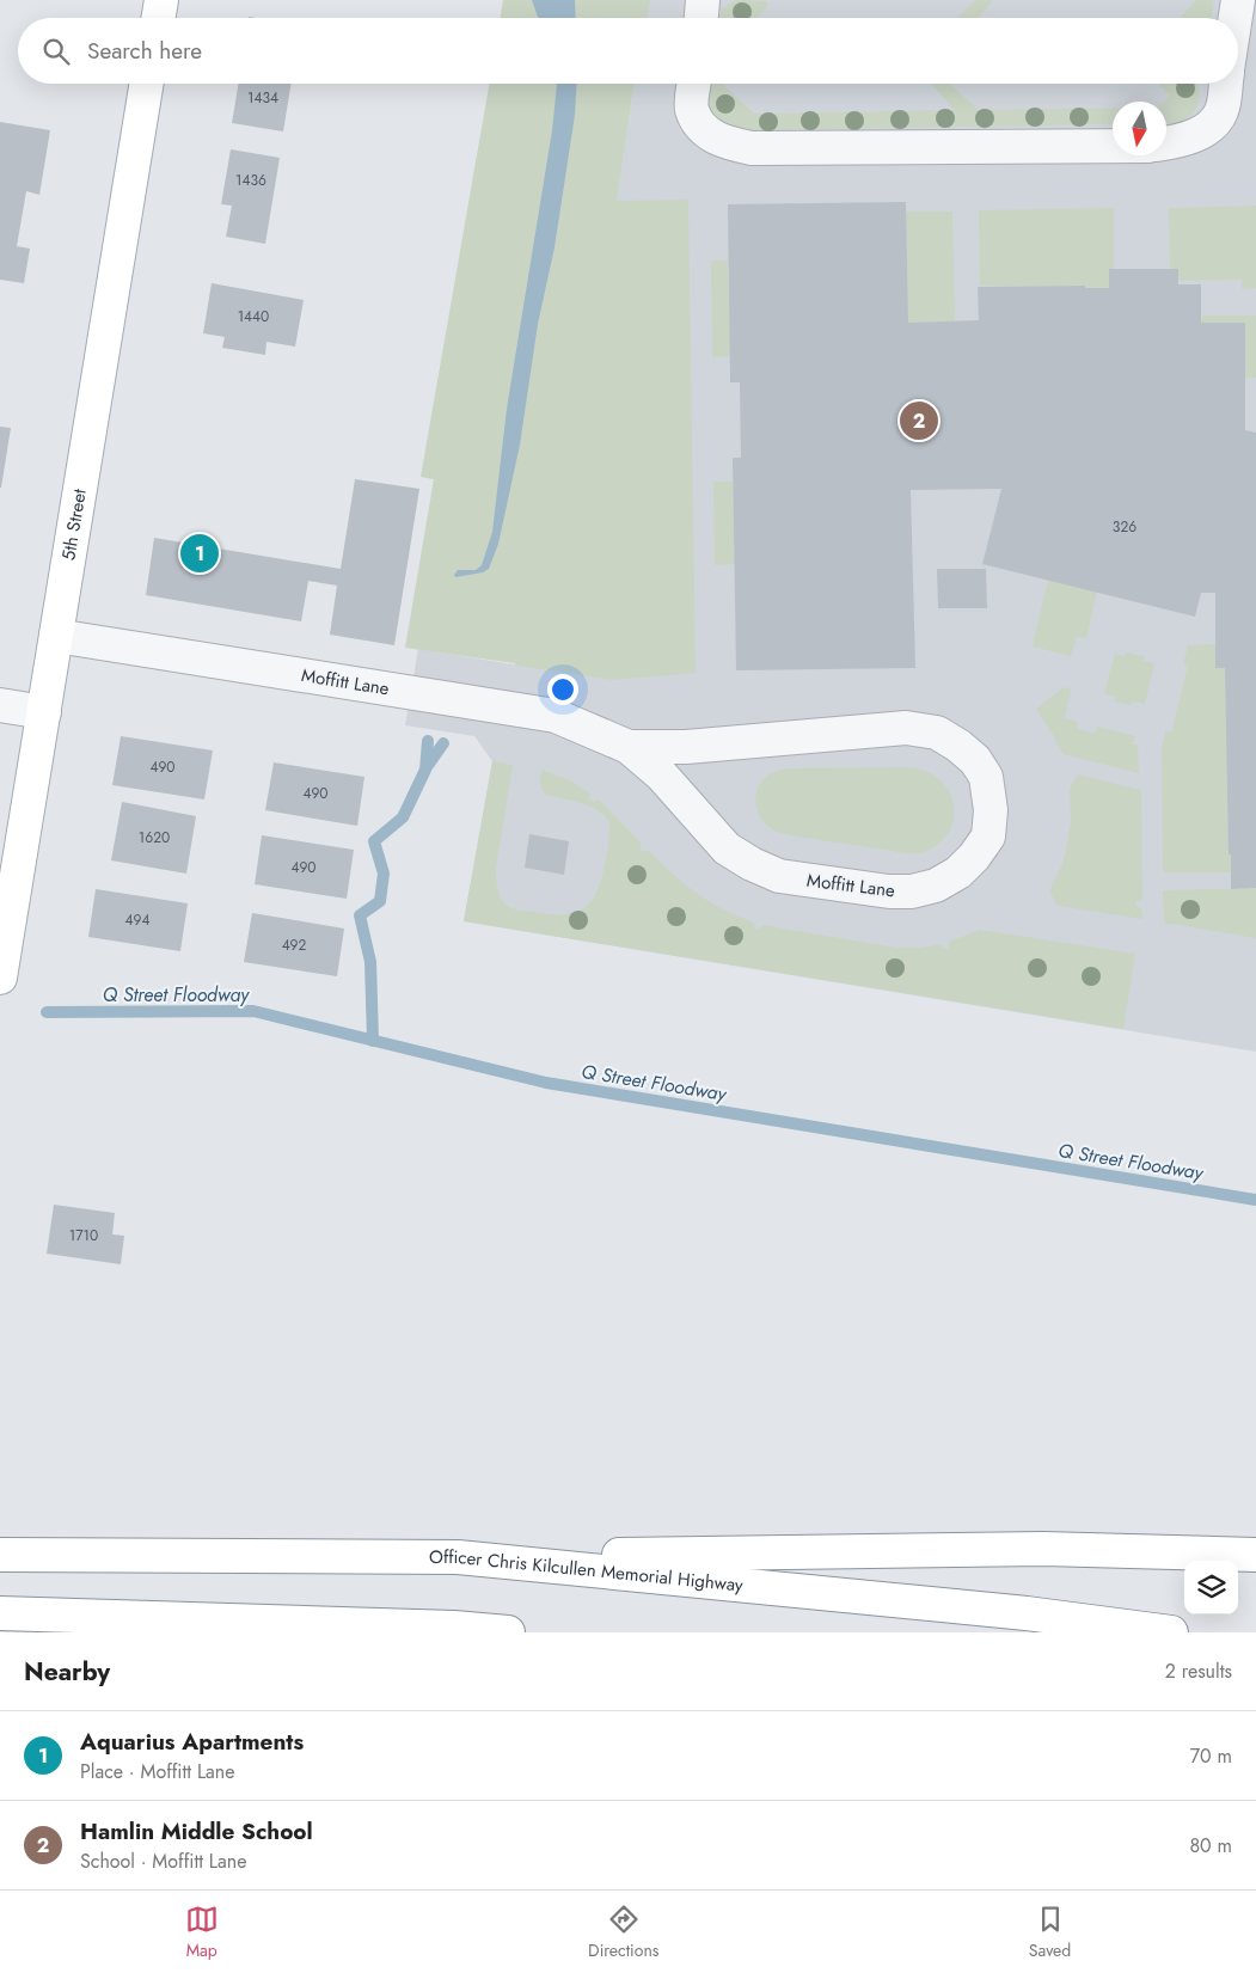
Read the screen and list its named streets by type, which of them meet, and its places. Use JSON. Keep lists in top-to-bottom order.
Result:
{
  "streets": {
    "main road": ["5th Street", "Officer Chris Kilcullen Memorial Highway"],
    "street": ["Moffitt Lane"]
  },
  "crossings": [
    ["5th Street", "Moffitt Lane"]
  ],
  "water": ["Q Street Floodway"],
  "house_numbers": [
    "1434",
    "1436",
    "1440",
    "326",
    "490",
    "490",
    "1620",
    "490",
    "494",
    "492",
    "1710"
  ],
  "north": "bottom",
  "page": {
    "search": "Search here",
    "pins": ["2", "1"],
    "heading": ["Nearby", "2 results"],
    "list": [
      {
        "mark": "1",
        "name": "Aquarius Apartments",
        "note": "Place · Moffitt Lane",
        "value": "70 m"
      },
      {
        "mark": "2",
        "name": "Hamlin Middle School",
        "note": "School · Moffitt Lane",
        "value": "80 m"
      }
    ],
    "nav": ["Map", "Directions", "Saved"]
  }
}
